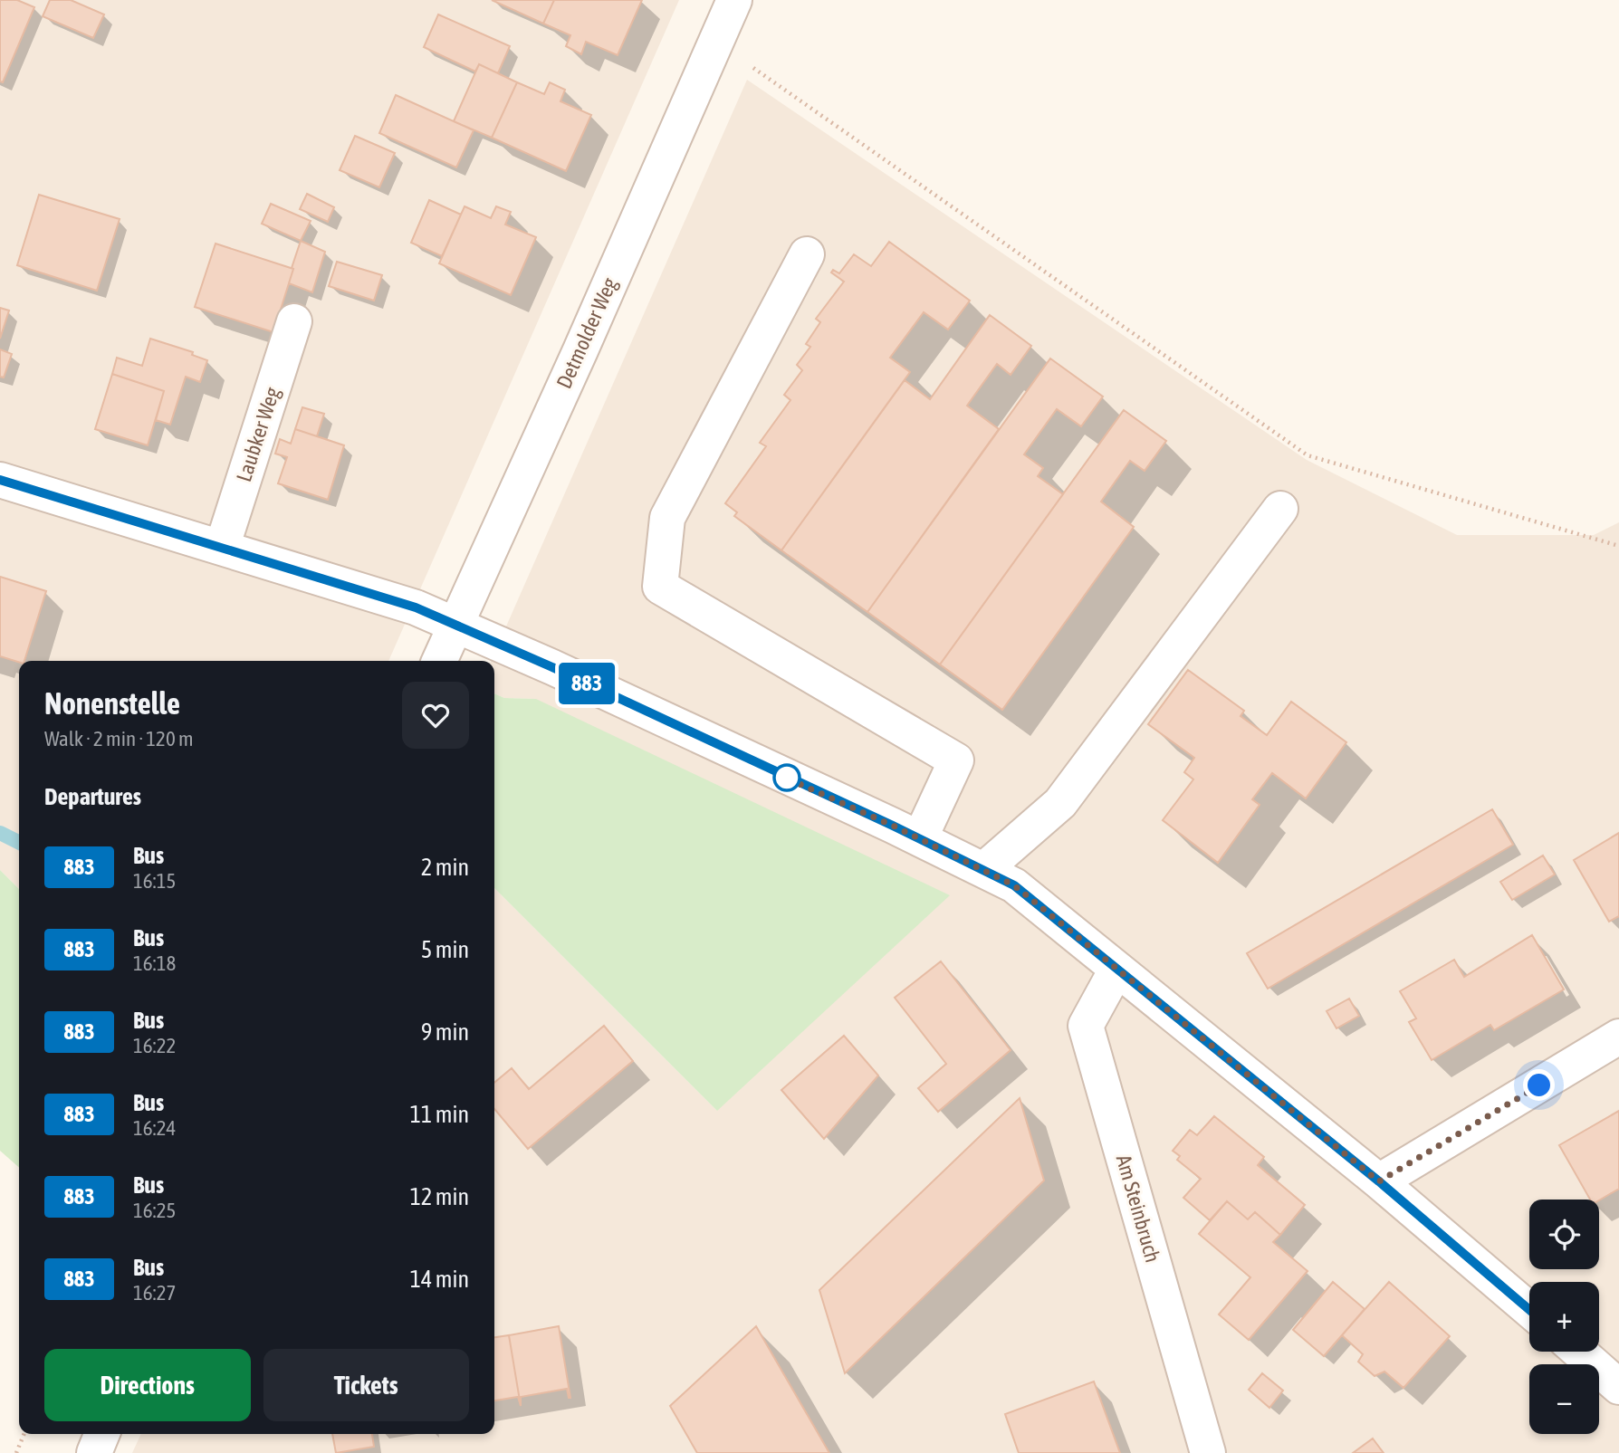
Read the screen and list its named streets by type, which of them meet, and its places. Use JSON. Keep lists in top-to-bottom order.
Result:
{
  "streets": {
    "street": ["Detmolder Weg", "Laubker Weg", "Am Steinbruch"]
  },
  "lines": ["bus line 883"],
  "page": {
    "on_map": "883",
    "heading": [
      ["Nonenstelle", "Walk · 2 min · 120 m"],
      "Departures"
    ],
    "list": [
      {
        "mark": "883",
        "name": "Bus",
        "note": "16:15",
        "value": "2 min"
      },
      {
        "mark": "883",
        "name": "Bus",
        "note": "16:18",
        "value": "5 min"
      },
      {
        "mark": "883",
        "name": "Bus",
        "note": "16:22",
        "value": "9 min"
      },
      {
        "mark": "883",
        "name": "Bus",
        "note": "16:24",
        "value": "11 min"
      },
      {
        "mark": "883",
        "name": "Bus",
        "note": "16:25",
        "value": "12 min"
      },
      {
        "mark": "883",
        "name": "Bus",
        "note": "16:27",
        "value": "14 min"
      }
    ],
    "map_buttons": ["+", "−"],
    "buttons": ["Directions", "Tickets"]
  }
}
